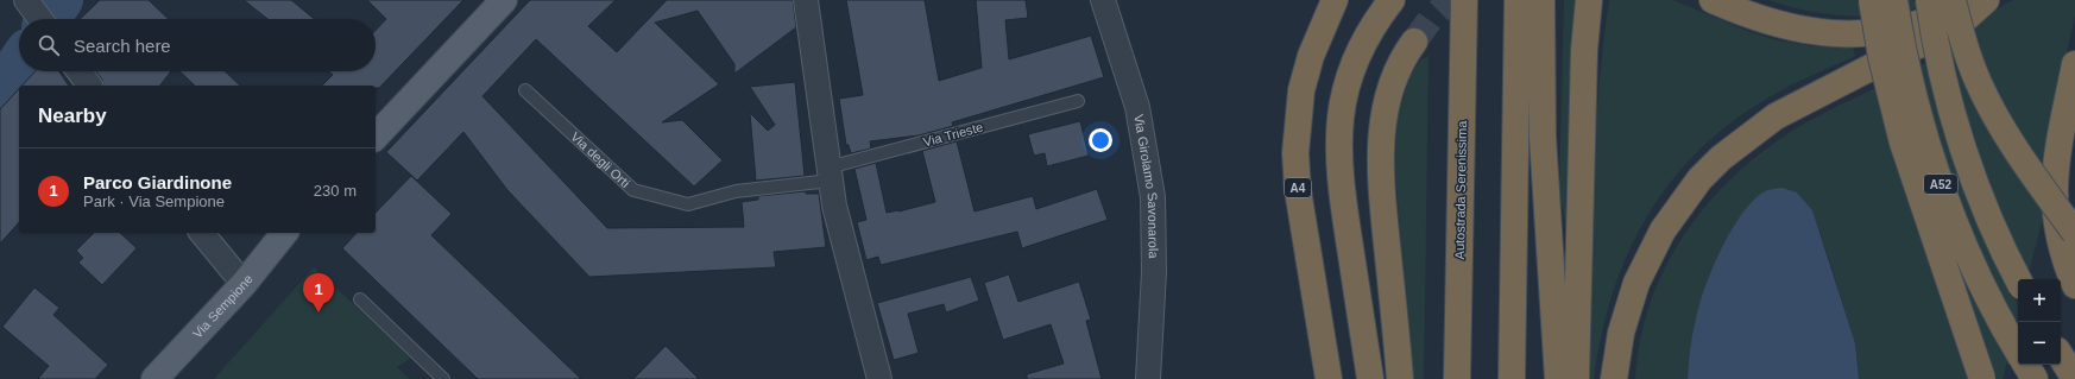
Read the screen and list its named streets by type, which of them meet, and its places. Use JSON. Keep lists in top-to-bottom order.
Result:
{
  "streets": {
    "highway": ["A52", "A4", "Autostrada Serenissima"],
    "main road": ["Via Sempione"],
    "street": ["Via Girolamo Savonarola"],
    "lane": ["Via Trieste", "Via degli Orti"]
  },
  "crossings": [
    ["Via Trieste", "Via degli Orti"]
  ],
  "page": {
    "search": "Search here",
    "heading": "Nearby",
    "list": [
      {
        "mark": "1",
        "name": "Parco Giardinone",
        "note": "Park · Via Sempione",
        "value": "230 m"
      }
    ],
    "pins": "1",
    "map_buttons": ["+", "−"]
  }
}
